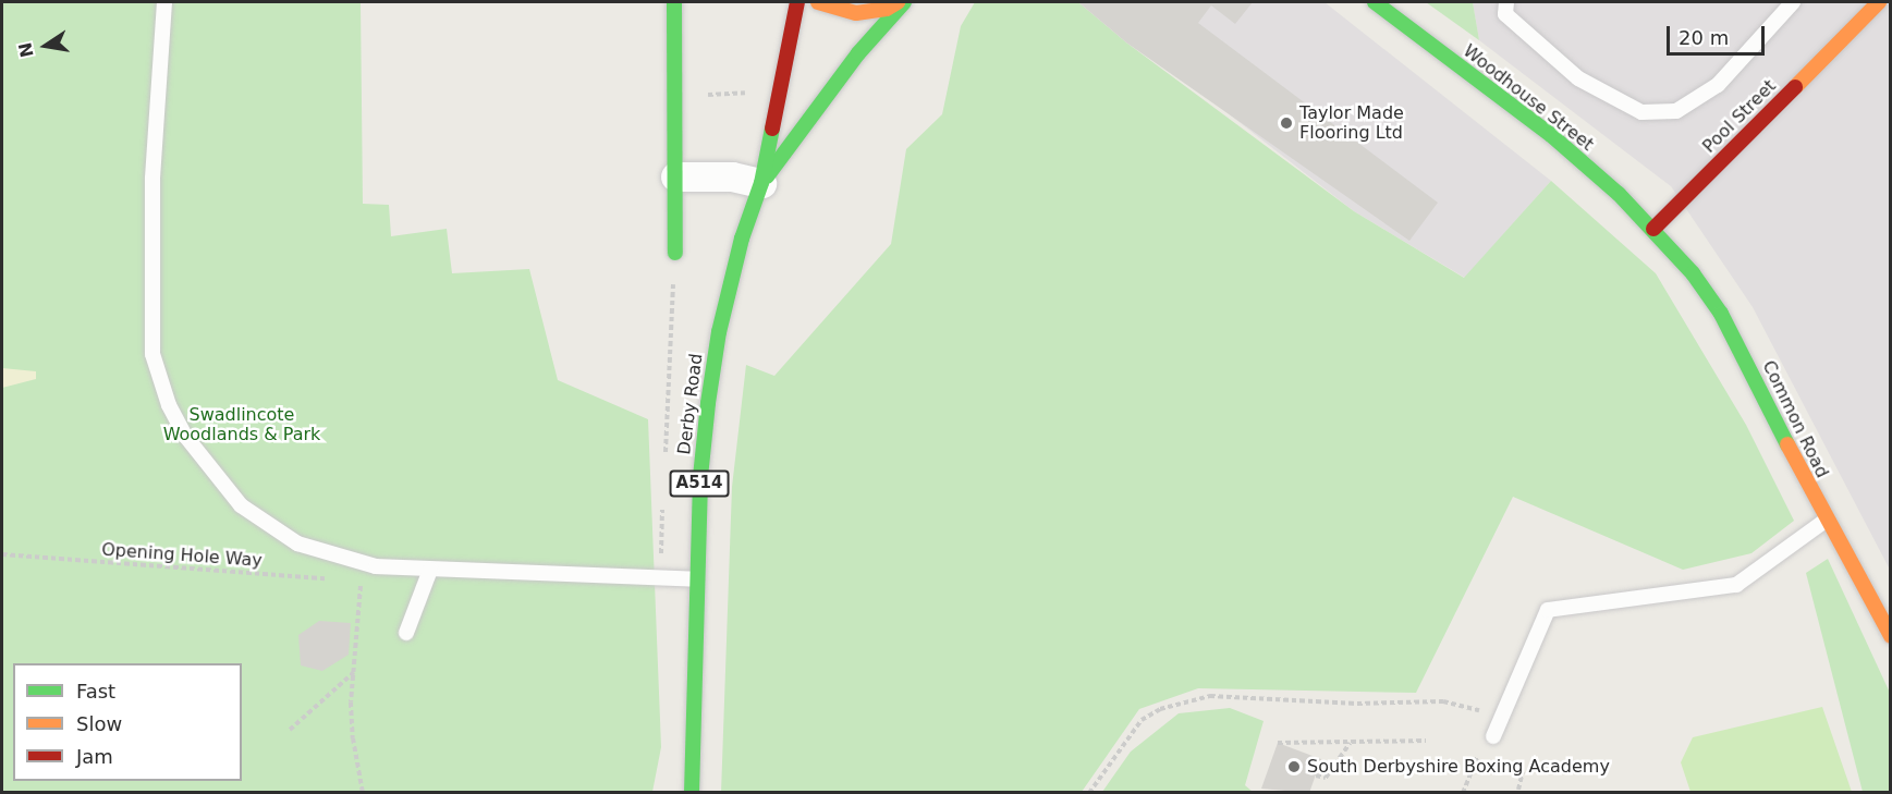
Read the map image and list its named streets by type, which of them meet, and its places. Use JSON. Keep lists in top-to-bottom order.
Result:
{
  "streets": {
    "street": [
      "Woodhouse Street",
      "Pool Street",
      "Derby Road",
      "Common Road",
      "A514"
    ],
    "path": ["Opening Hole Way"]
  },
  "crossings": [
    ["Woodhouse Street", "Pool Street"],
    ["Woodhouse Street", "Common Road"],
    ["Pool Street", "Common Road"]
  ],
  "parks": ["Swadlincote Woodlands & Park"],
  "places": ["Taylor Made Flooring Ltd", "South Derbyshire Boxing Academy"],
  "legend": ["Fast", "Slow", "Jam"],
  "scale_bar": "20 m",
  "north": "left"
}
